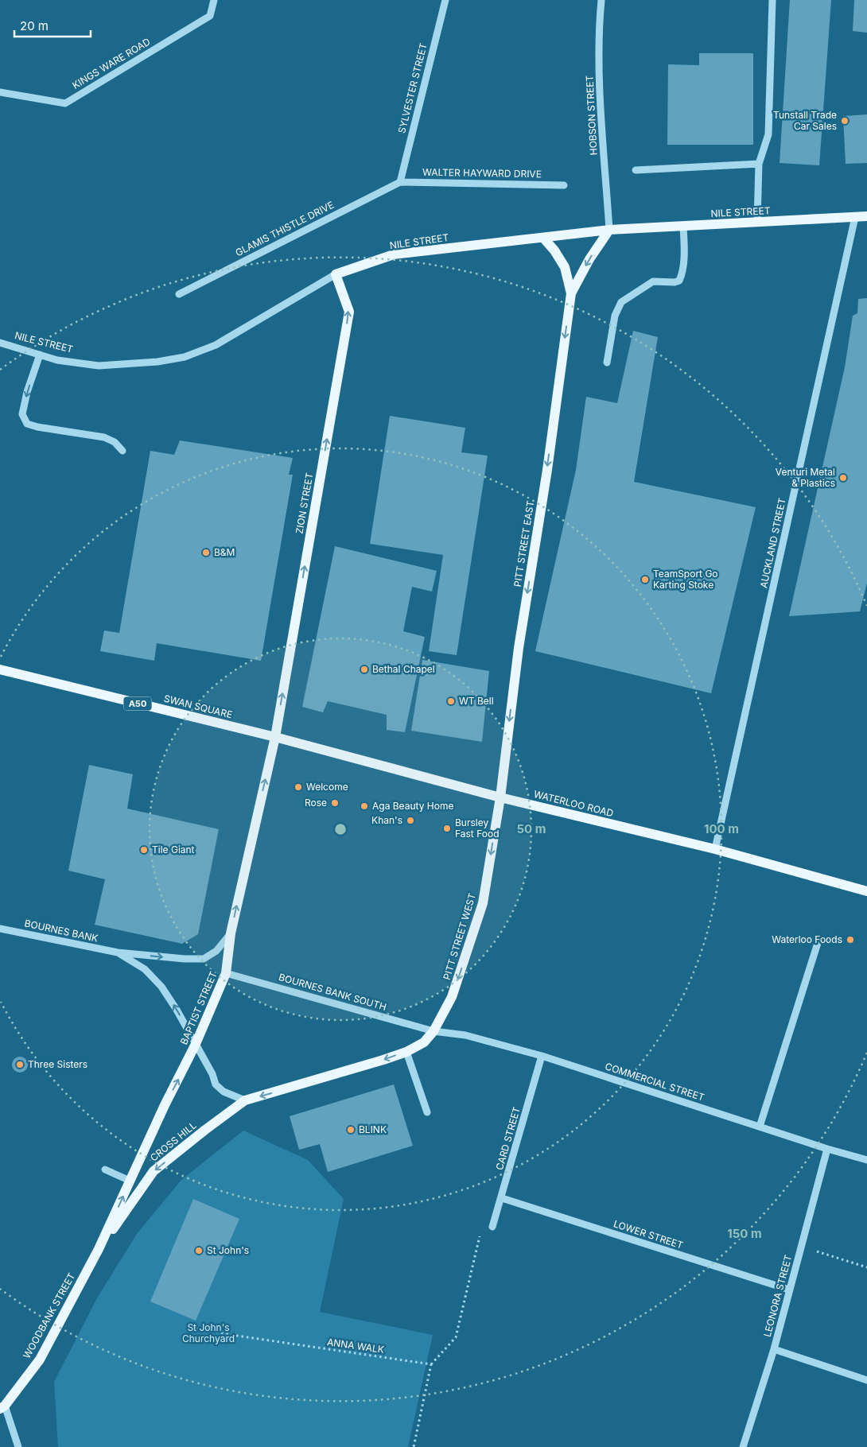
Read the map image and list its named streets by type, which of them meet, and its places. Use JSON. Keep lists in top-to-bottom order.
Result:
{
  "streets": {
    "main road": [
      "NILE STREET",
      "ZION STREET",
      "PITT STREET EAST",
      "A50",
      "SWAN SQUARE",
      "WATERLOO ROAD",
      "PITT STREET WEST",
      "BAPTIST STREET",
      "CROSS HILL",
      "WOODBANK STREET"
    ],
    "street": [
      "KINGS WARE ROAD",
      "SYLVESTER STREET",
      "HOBSON STREET",
      "WALTER HAYWARD DRIVE",
      "GLAMIS THISTLE DRIVE",
      "AUCKLAND STREET",
      "BOURNES BANK",
      "BOURNES BANK SOUTH",
      "COMMERCIAL STREET",
      "CARD STREET",
      "LOWER STREET",
      "LEONORA STREET"
    ],
    "path": ["ANNA WALK"]
  },
  "crossings": [
    ["SYLVESTER STREET", "WALTER HAYWARD DRIVE"],
    ["SYLVESTER STREET", "GLAMIS THISTLE DRIVE"],
    ["HOBSON STREET", "NILE STREET"],
    ["HOBSON STREET", "PITT STREET EAST"],
    ["WALTER HAYWARD DRIVE", "GLAMIS THISTLE DRIVE"],
    ["NILE STREET", "ZION STREET"],
    ["NILE STREET", "AUCKLAND STREET"],
    ["NILE STREET", "PITT STREET EAST"],
    ["ZION STREET", "SWAN SQUARE"],
    ["ZION STREET", "WATERLOO ROAD"],
    ["ZION STREET", "BAPTIST STREET"],
    ["AUCKLAND STREET", "WATERLOO ROAD"],
    ["PITT STREET EAST", "WATERLOO ROAD"],
    ["PITT STREET EAST", "PITT STREET WEST"],
    ["SWAN SQUARE", "WATERLOO ROAD"],
    ["SWAN SQUARE", "BAPTIST STREET"],
    ["WATERLOO ROAD", "PITT STREET WEST"],
    ["WATERLOO ROAD", "BAPTIST STREET"],
    ["BOURNES BANK", "BAPTIST STREET"],
    ["PITT STREET WEST", "BOURNES BANK SOUTH"],
    ["PITT STREET WEST", "COMMERCIAL STREET"],
    ["PITT STREET WEST", "CROSS HILL"],
    ["BOURNES BANK SOUTH", "BAPTIST STREET"],
    ["BOURNES BANK SOUTH", "COMMERCIAL STREET"],
    ["BOURNES BANK SOUTH", "CROSS HILL"],
    ["BAPTIST STREET", "CROSS HILL"],
    ["BAPTIST STREET", "WOODBANK STREET"],
    ["COMMERCIAL STREET", "CARD STREET"],
    ["COMMERCIAL STREET", "CROSS HILL"],
    ["COMMERCIAL STREET", "LEONORA STREET"],
    ["CARD STREET", "LOWER STREET"],
    ["CROSS HILL", "WOODBANK STREET"],
    ["LOWER STREET", "LEONORA STREET"]
  ],
  "one_way": [
    "ZION STREET",
    "PITT STREET EAST",
    "PITT STREET WEST",
    "BAPTIST STREET",
    "CROSS HILL"
  ],
  "parks": ["St John's Churchyard"],
  "places": [
    "Tunstall Trade Car Sales",
    "Venturi Metal & Plastics",
    "B&M",
    "TeamSport Go Karting Stoke",
    "Bethal Chapel",
    "WT Bell",
    "Welcome",
    "Rose",
    "Aga Beauty Home",
    "Khan's",
    "Bursley Fast Food",
    "Tile Giant",
    "Waterloo Foods",
    "Three Sisters",
    "BLINK",
    "St John's"
  ],
  "scale_bar": "20 m",
  "rings": ["50 m", "100 m", "150 m"]
}
